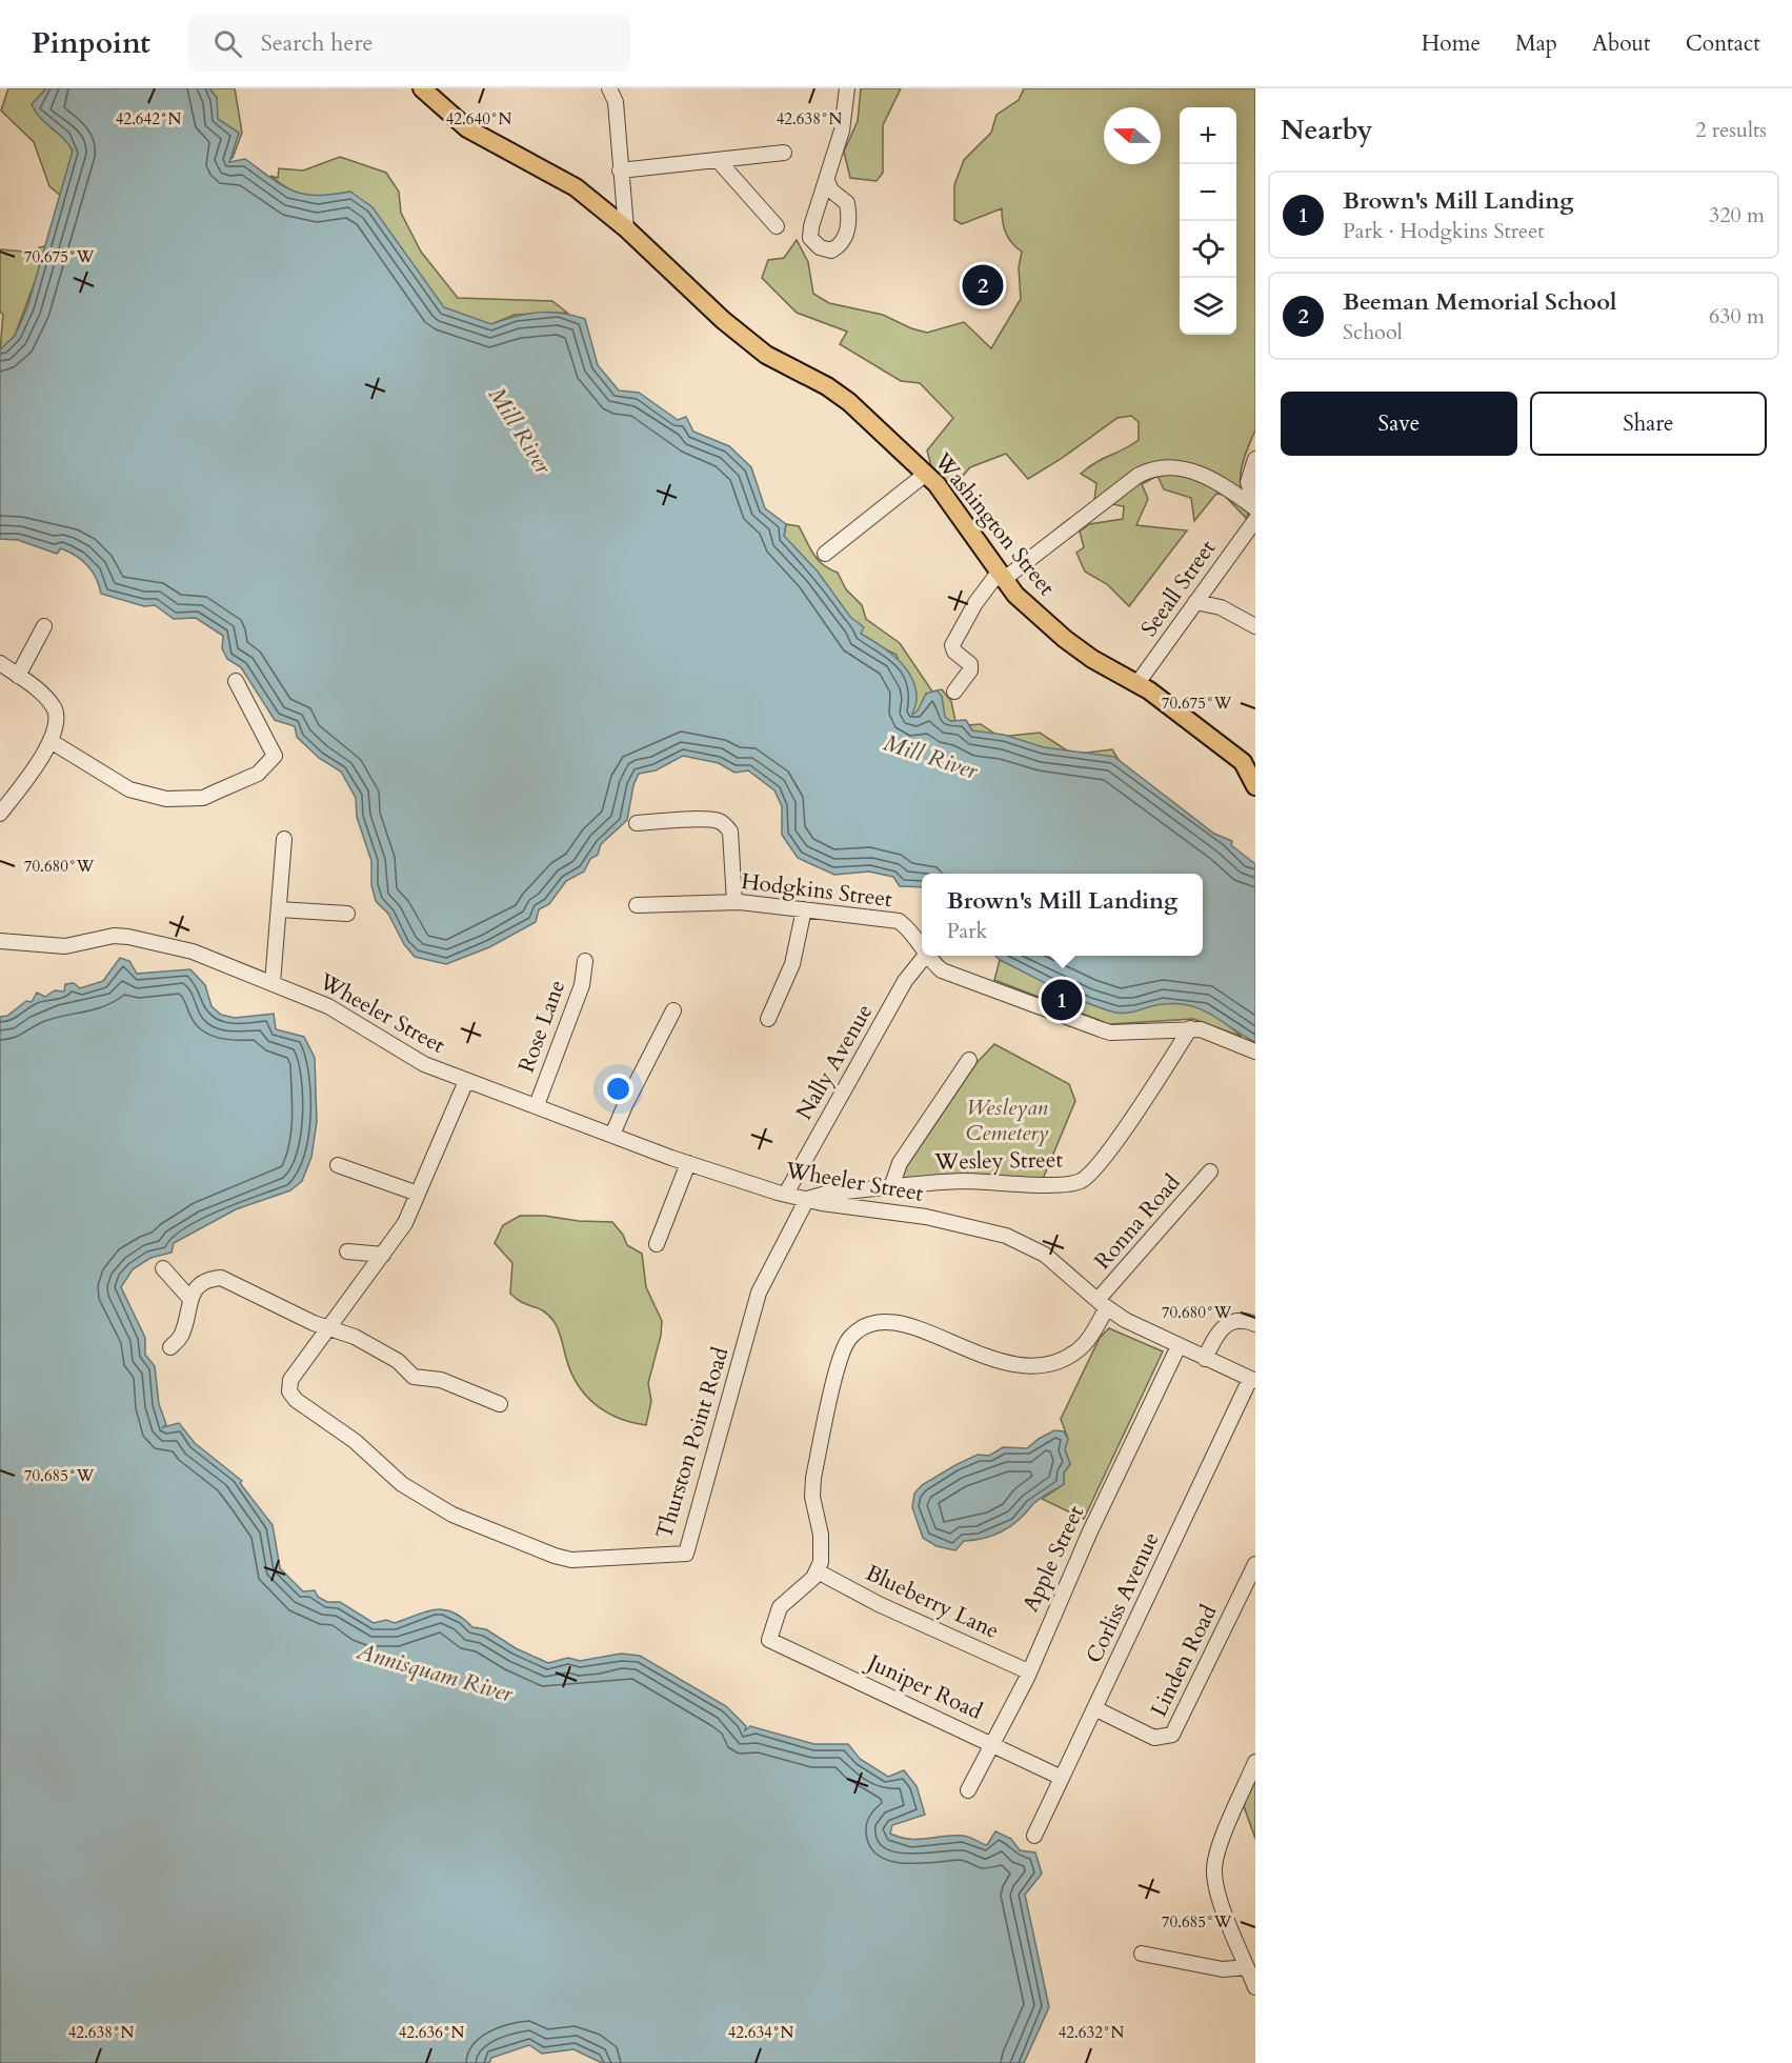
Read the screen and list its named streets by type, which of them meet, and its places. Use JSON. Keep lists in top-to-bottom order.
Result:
{
  "streets": {
    "main road": ["Washington Street"],
    "street": [
      "Seeall Street",
      "Hodgkins Street",
      "Wheeler Street",
      "Rose Lane",
      "Nally Avenue",
      "Wesley Street",
      "Ronna Road",
      "Thurston Point Road",
      "Apple Street",
      "Corliss Avenue",
      "Blueberry Lane",
      "Linden Road",
      "Juniper Road"
    ]
  },
  "crossings": [
    ["Washington Street", "Seeall Street"],
    ["Hodgkins Street", "Wesley Street"],
    ["Wheeler Street", "Rose Lane"],
    ["Wheeler Street", "Nally Avenue"],
    ["Wheeler Street", "Wesley Street"],
    ["Wheeler Street", "Ronna Road"],
    ["Wheeler Street", "Thurston Point Road"],
    ["Wheeler Street", "Apple Street"],
    ["Wheeler Street", "Corliss Avenue"],
    ["Wesley Street", "Thurston Point Road"],
    ["Ronna Road", "Blueberry Lane"],
    ["Ronna Road", "Juniper Road"],
    ["Apple Street", "Blueberry Lane"],
    ["Apple Street", "Juniper Road"],
    ["Corliss Avenue", "Linden Road"],
    ["Corliss Avenue", "Juniper Road"],
    ["Blueberry Lane", "Juniper Road"]
  ],
  "water": ["Mill River", "Annisquam River"],
  "parks": ["Wesleyan Cemetery"],
  "north": "left",
  "page": {
    "header": "Pinpoint",
    "search": "Search here",
    "nav": [
      "Home",
      "Map",
      "About",
      "Contact"
    ],
    "heading": ["Nearby", "2 results"],
    "map_buttons": ["+", "−"],
    "list": [
      {
        "mark": "1",
        "name": "Brown's Mill Landing",
        "note": "Park · Hodgkins Street",
        "value": "320 m"
      },
      {
        "mark": "2",
        "name": "Beeman Memorial School",
        "note": "School",
        "value": "630 m"
      }
    ],
    "pins": ["2", "1"],
    "buttons": ["Save", "Share"],
    "popup": ["Brown's Mill Landing", "Park"]
  },
  "coordinates": [
    "42.642°N",
    "42.640°N",
    "42.638°N",
    "70.675°W",
    "70.680°W",
    "70.685°W",
    "42.636°N",
    "42.634°N",
    "42.632°N"
  ]
}
